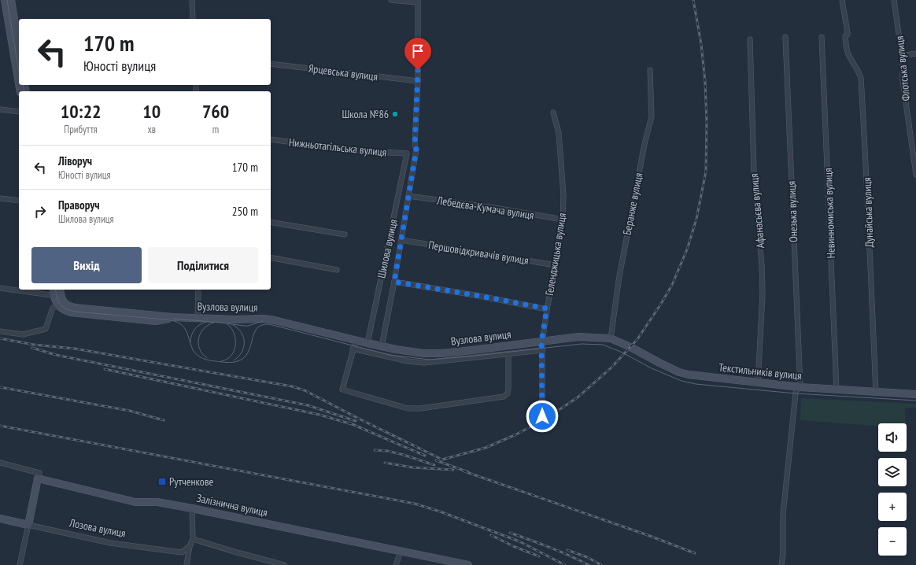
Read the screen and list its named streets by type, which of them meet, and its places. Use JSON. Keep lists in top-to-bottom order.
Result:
{
  "streets": {
    "street": [
      "Флотська вулиця",
      "Ярцевська вулиця",
      "Нижньотагільська вулиця",
      "Беранже вулиця",
      "Лебедєва-Кумача вулиця",
      "Афанасьєва вулиця",
      "Онезька вулиця",
      "Дунайська вулиця",
      "Невинномиська вулиця",
      "Шилова вулиця",
      "Першовідкривачів вулиця",
      "Геленджицька вулиця",
      "Вузлова вулиця",
      "Текстильників вулиця",
      "Залізнична вулиця",
      "Лозова вулиця"
    ]
  },
  "crossings": [
    ["Ярцевська вулиця", "Шилова вулиця"],
    ["Нижньотагільська вулиця", "Шилова вулиця"],
    ["Беранже вулиця", "Вузлова вулиця"],
    ["Беранже вулиця", "Текстильників вулиця"],
    ["Лебедєва-Кумача вулиця", "Шилова вулиця"],
    ["Лебедєва-Кумача вулиця", "Геленджицька вулиця"],
    ["Афанасьєва вулиця", "Текстильників вулиця"],
    ["Онезька вулиця", "Текстильників вулиця"],
    ["Дунайська вулиця", "Текстильників вулиця"],
    ["Невинномиська вулиця", "Текстильників вулиця"],
    ["Шилова вулиця", "Першовідкривачів вулиця"],
    ["Шилова вулиця", "Вузлова вулиця"],
    ["Першовідкривачів вулиця", "Геленджицька вулиця"],
    ["Геленджицька вулиця", "Вузлова вулиця"],
    ["Вузлова вулиця", "Текстильників вулиця"]
  ],
  "places": {
    "other": ["Школа №86"],
    "transit": ["Рутченкове"]
  },
  "page": {
    "turn": ["170 m", "Юності вулиця"],
    "eta": [
      "10:22",
      "Прибуття",
      "10",
      "хв",
      "760",
      "m"
    ],
    "list": [
      {
        "name": "Ліворуч",
        "note": "Юності вулиця",
        "value": "170 m"
      },
      {
        "name": "Праворуч",
        "note": "Шилова вулиця",
        "value": "250 m"
      }
    ],
    "buttons": ["Вихід", "Поділитися"],
    "map_buttons": ["+", "−"]
  }
}
